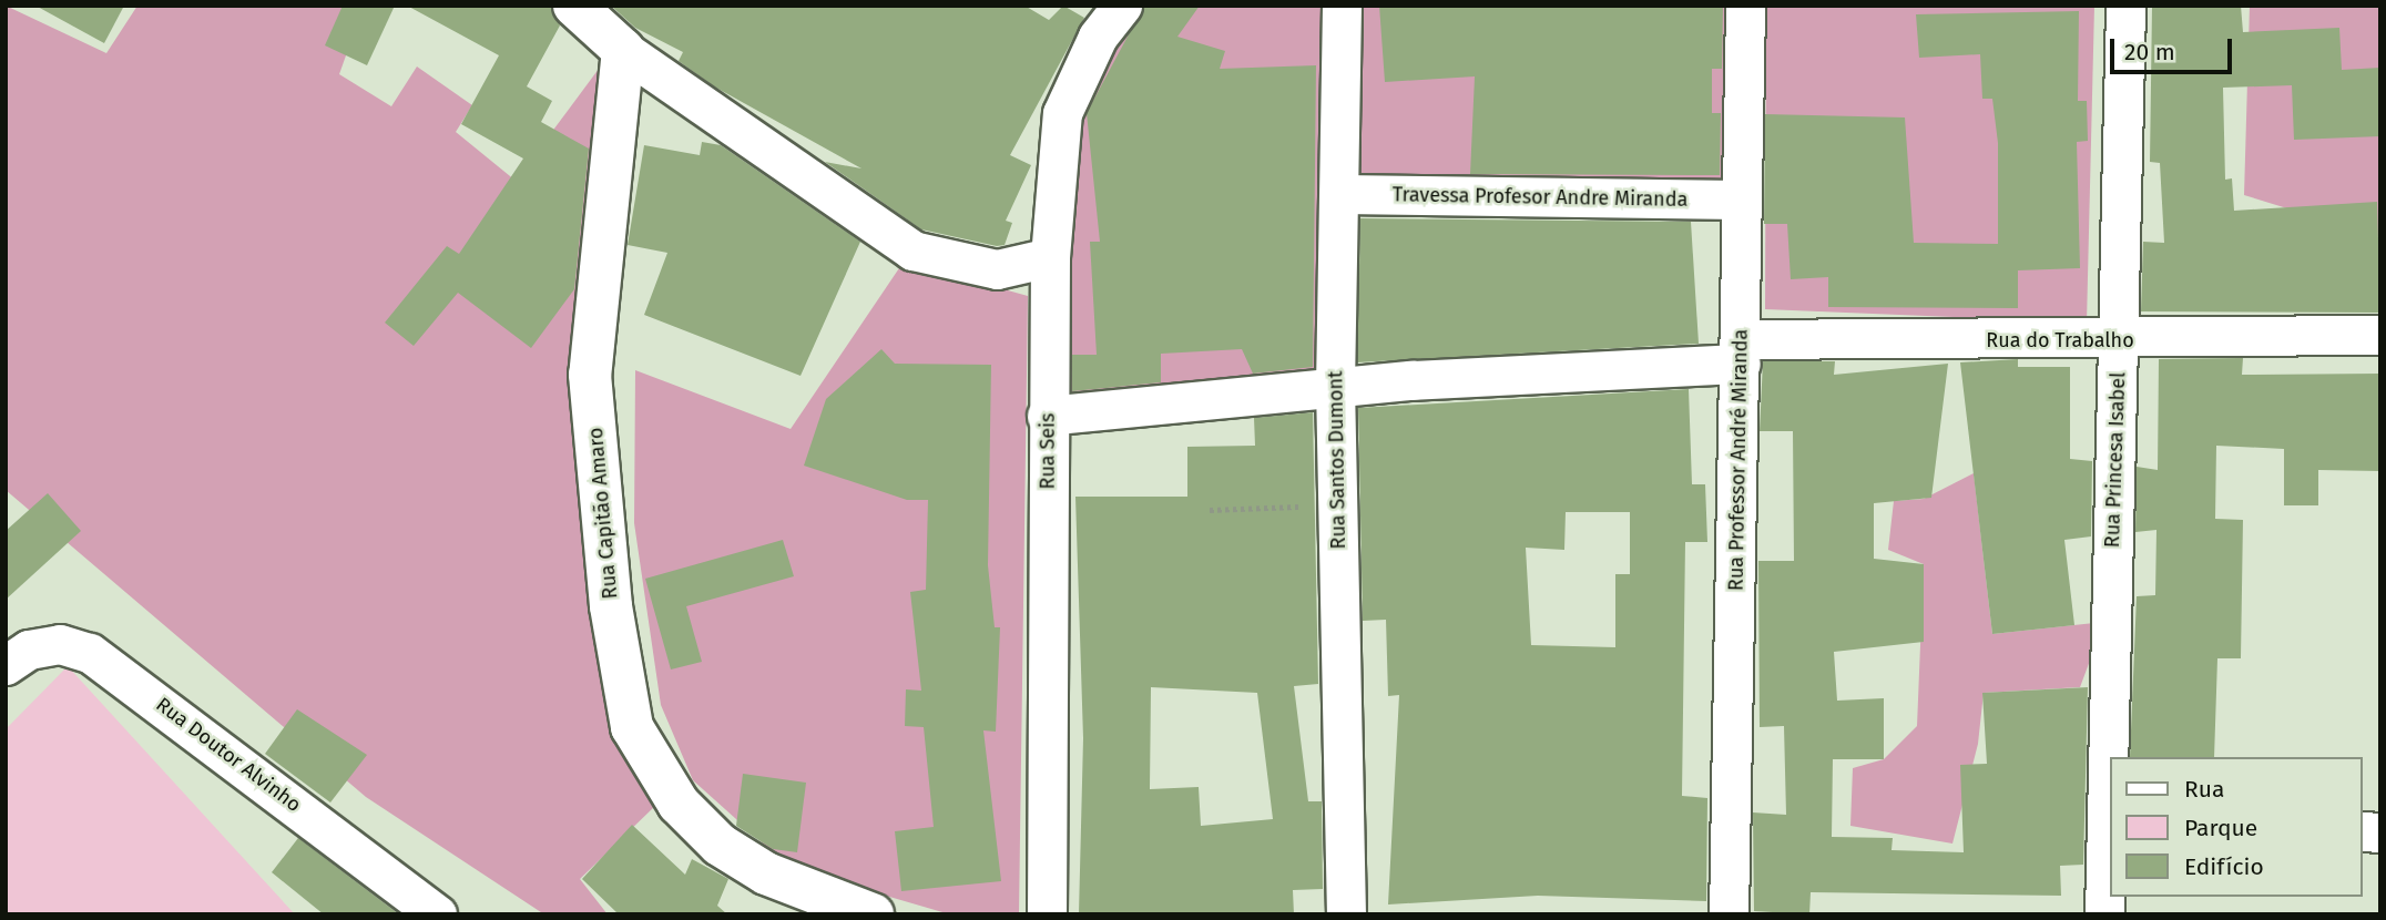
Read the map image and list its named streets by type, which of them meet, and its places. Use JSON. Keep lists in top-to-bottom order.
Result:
{
  "streets": {
    "street": [
      "Travessa Profesor Andre Miranda",
      "Rua do Trabalho",
      "Rua Seis",
      "Rua Santos Dumont",
      "Rua Professor André Miranda",
      "Rua Princesa Isabel",
      "Rua Capitão Amaro",
      "Rua Doutor Alvinho"
    ]
  },
  "crossings": [
    ["Travessa Profesor Andre Miranda", "Rua Santos Dumont"],
    ["Travessa Profesor Andre Miranda", "Rua Professor André Miranda"],
    ["Rua do Trabalho", "Rua Seis"],
    ["Rua do Trabalho", "Rua Santos Dumont"],
    ["Rua do Trabalho", "Rua Professor André Miranda"],
    ["Rua do Trabalho", "Rua Princesa Isabel"]
  ],
  "legend": ["Rua", "Parque", "Edifício"],
  "scale_bar": "20 m"
}
